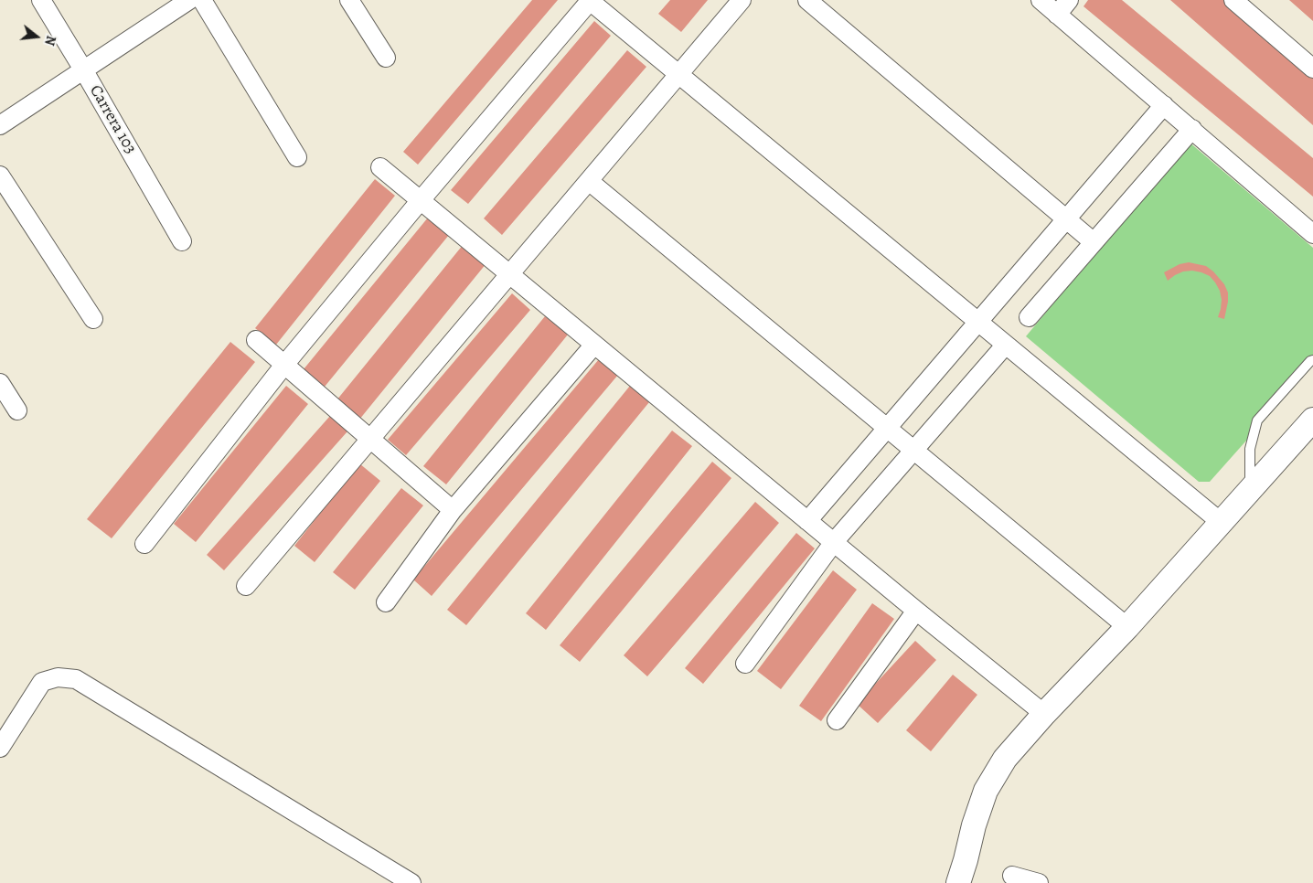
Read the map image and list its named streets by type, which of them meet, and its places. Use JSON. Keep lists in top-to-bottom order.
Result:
{
  "streets": {
    "street": ["Carrera 103"]
  },
  "north": "right"
}
